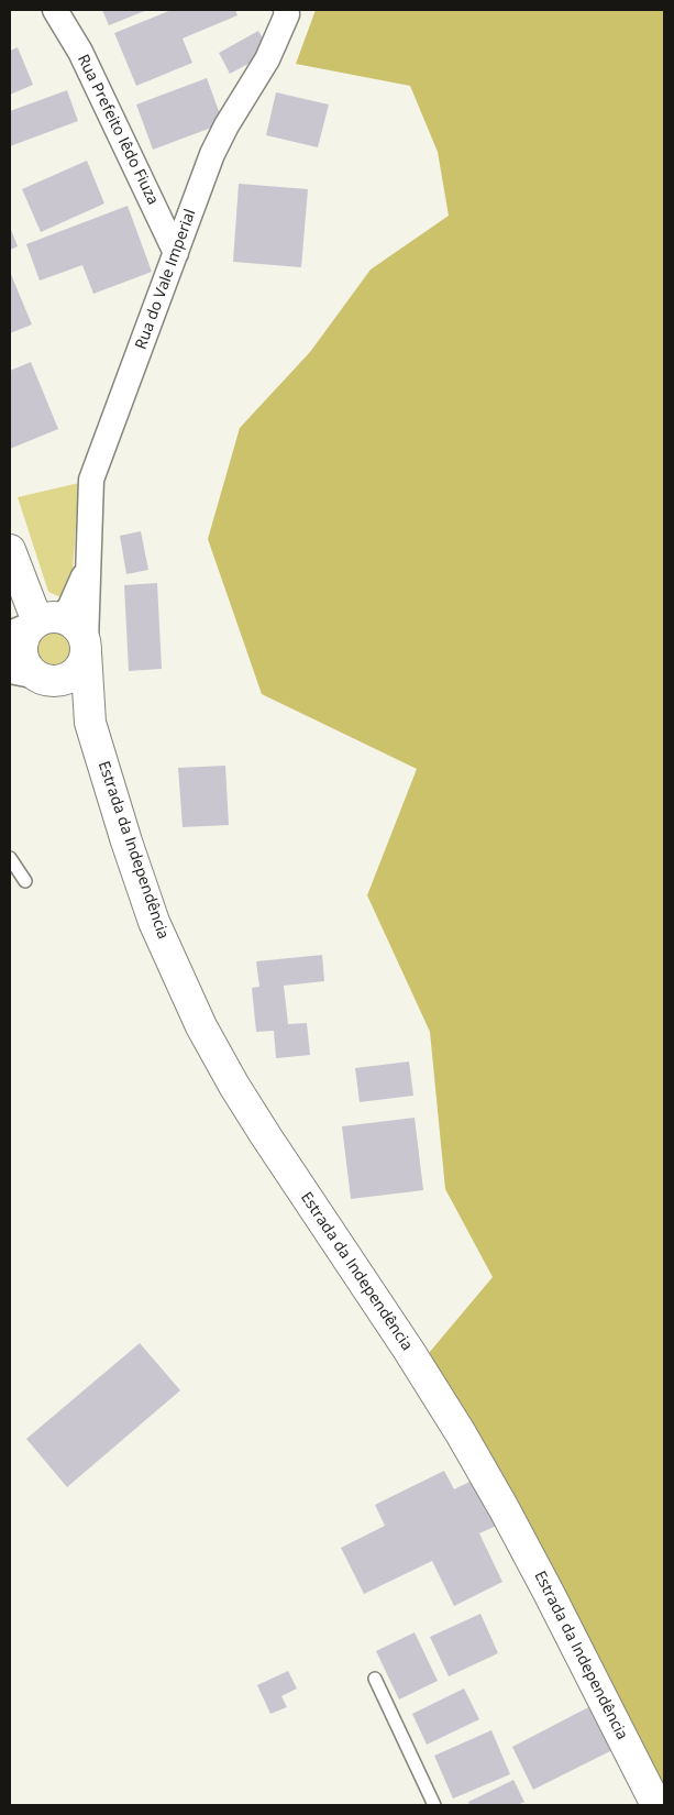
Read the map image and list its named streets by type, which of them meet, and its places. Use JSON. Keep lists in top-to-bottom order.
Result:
{
  "streets": {
    "street": ["Rua Prefeito Iêdo Fiuza", "Rua do Vale Imperial", "Estrada da Independência"]
  },
  "crossings": [
    ["Rua Prefeito Iêdo Fiuza", "Rua do Vale Imperial"],
    ["Rua do Vale Imperial", "Estrada da Independência"]
  ]
}
